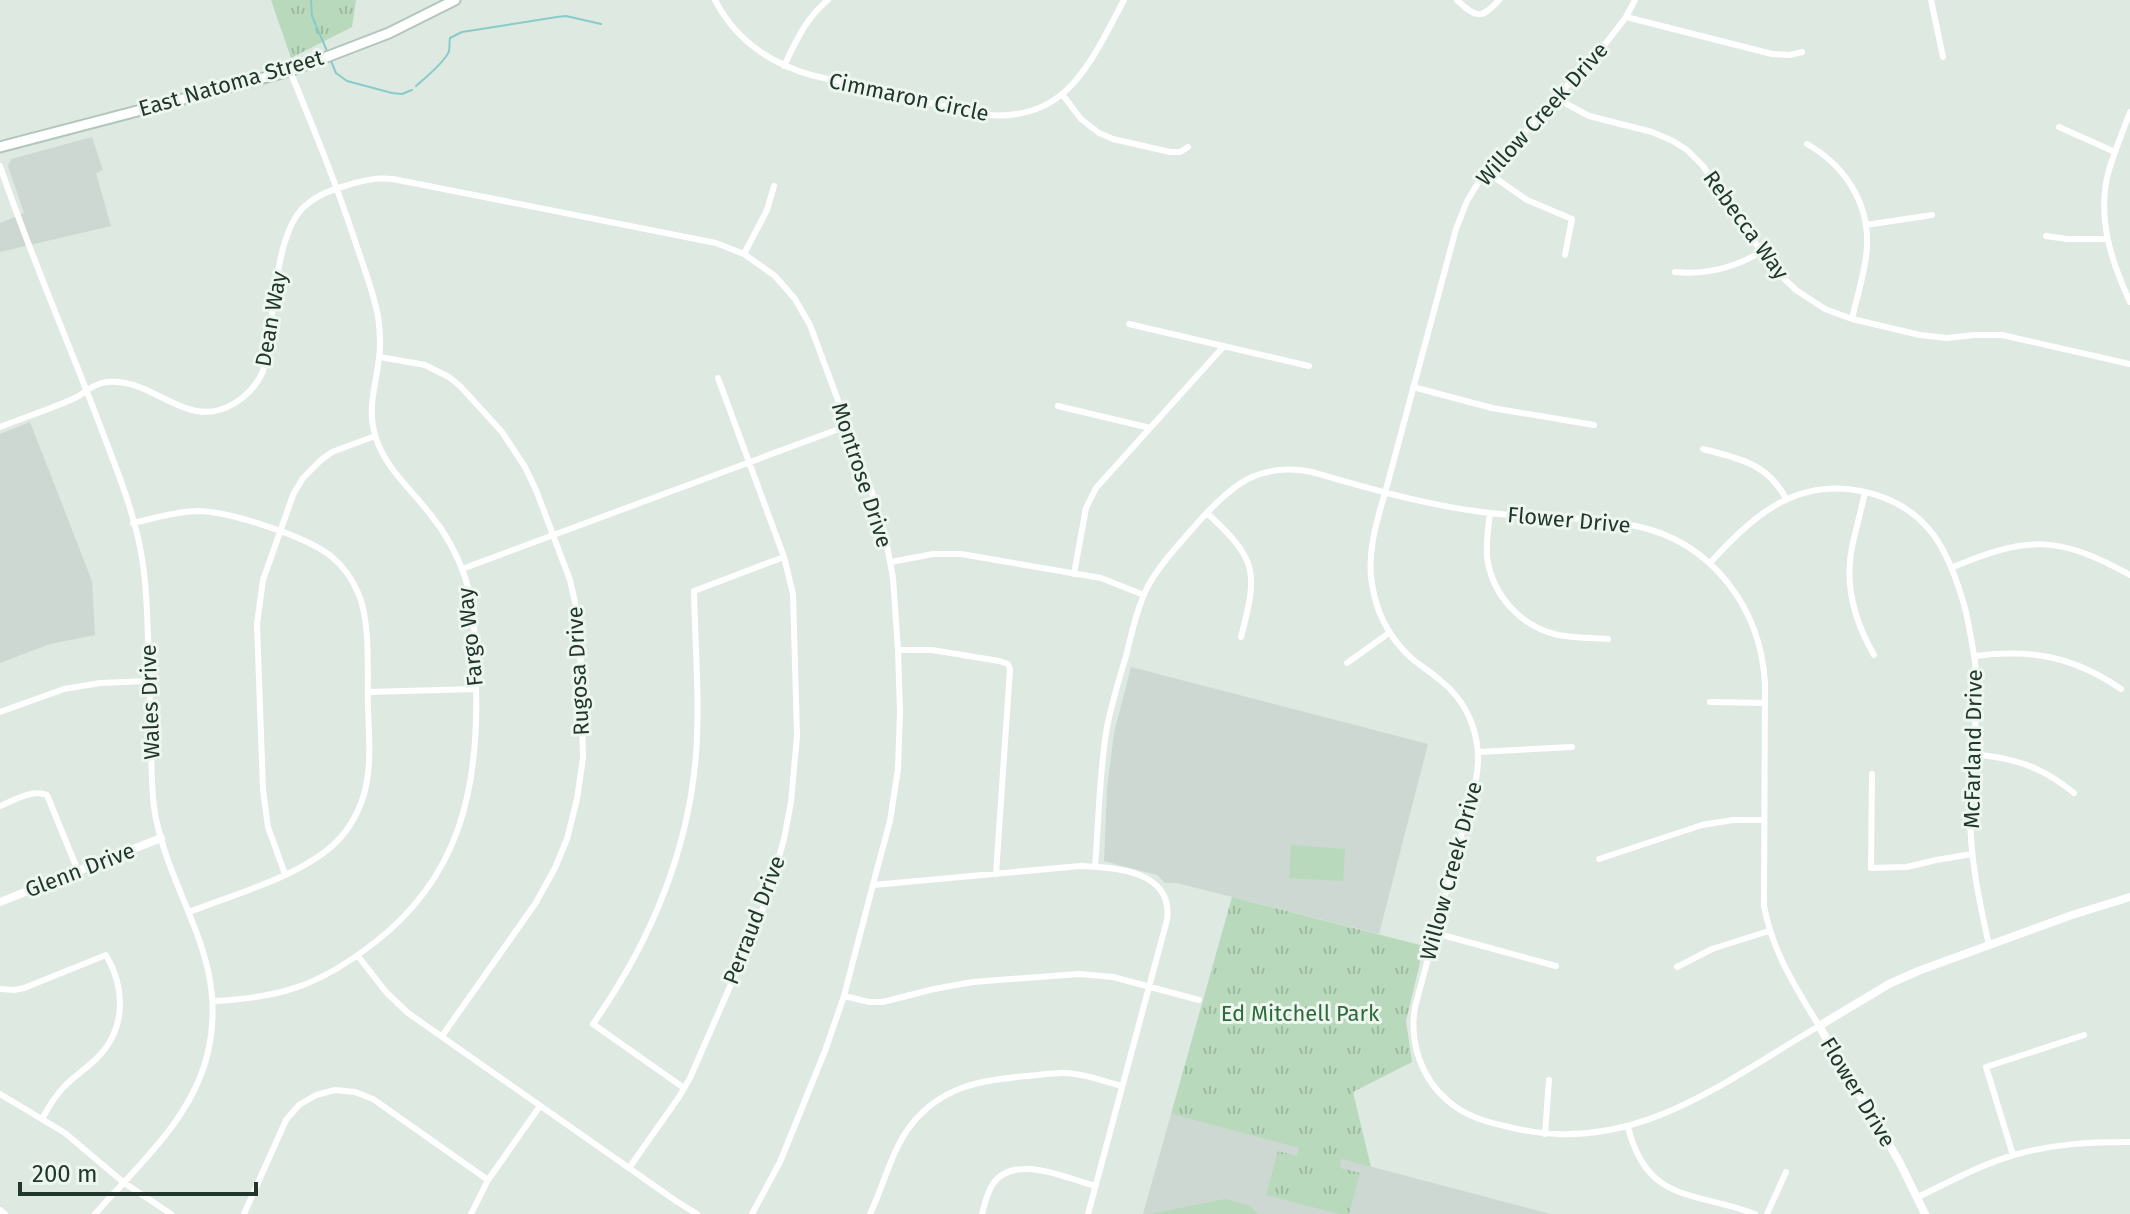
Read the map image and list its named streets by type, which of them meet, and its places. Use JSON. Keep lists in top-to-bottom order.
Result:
{
  "streets": {
    "main road": ["East Natoma Street"],
    "street": [
      "Cimmaron Circle",
      "Willow Creek Drive",
      "Rebecca Way",
      "Dean Way",
      "Montrose Drive",
      "Flower Drive",
      "Fargo Way",
      "Rugosa Drive",
      "Wales Drive",
      "McFarland Drive",
      "Glenn Drive",
      "Perraud Drive"
    ]
  },
  "crossings": [
    ["East Natoma Street", "Fargo Way"],
    ["Willow Creek Drive", "Rebecca Way"],
    ["Willow Creek Drive", "Flower Drive"],
    ["Willow Creek Drive", "McFarland Drive"],
    ["Dean Way", "Montrose Drive"],
    ["Dean Way", "Fargo Way"],
    ["Dean Way", "Wales Drive"],
    ["Montrose Drive", "Fargo Way"],
    ["Flower Drive", "McFarland Drive"],
    ["Fargo Way", "Rugosa Drive"],
    ["Fargo Way", "Wales Drive"],
    ["Wales Drive", "Glenn Drive"]
  ],
  "parks": ["Ed Mitchell Park"],
  "scale_bar": "200 m"
}
